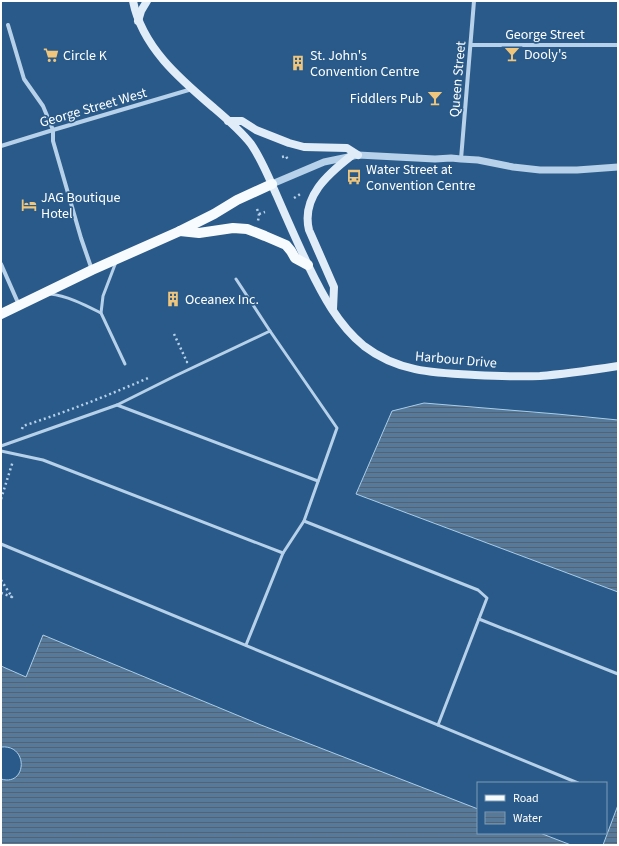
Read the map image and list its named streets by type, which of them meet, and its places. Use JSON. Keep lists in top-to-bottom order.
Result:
{
  "streets": {
    "main road": ["Harbour Drive"],
    "street": ["George Street", "Queen Street", "George Street West"]
  },
  "crossings": [
    ["George Street", "Queen Street"],
    ["George Street West", "Harbour Drive"]
  ],
  "places": {
    "bar": ["Dooly's", "Fiddlers Pub"],
    "supermarket": ["Circle K"],
    "building": ["St. John's Convention Centre", "Oceanex Inc."],
    "bus stop": ["Water Street at Convention Centre"],
    "hotel": ["JAG Boutique Hotel"]
  },
  "legend": ["Road", "Water"]
}
